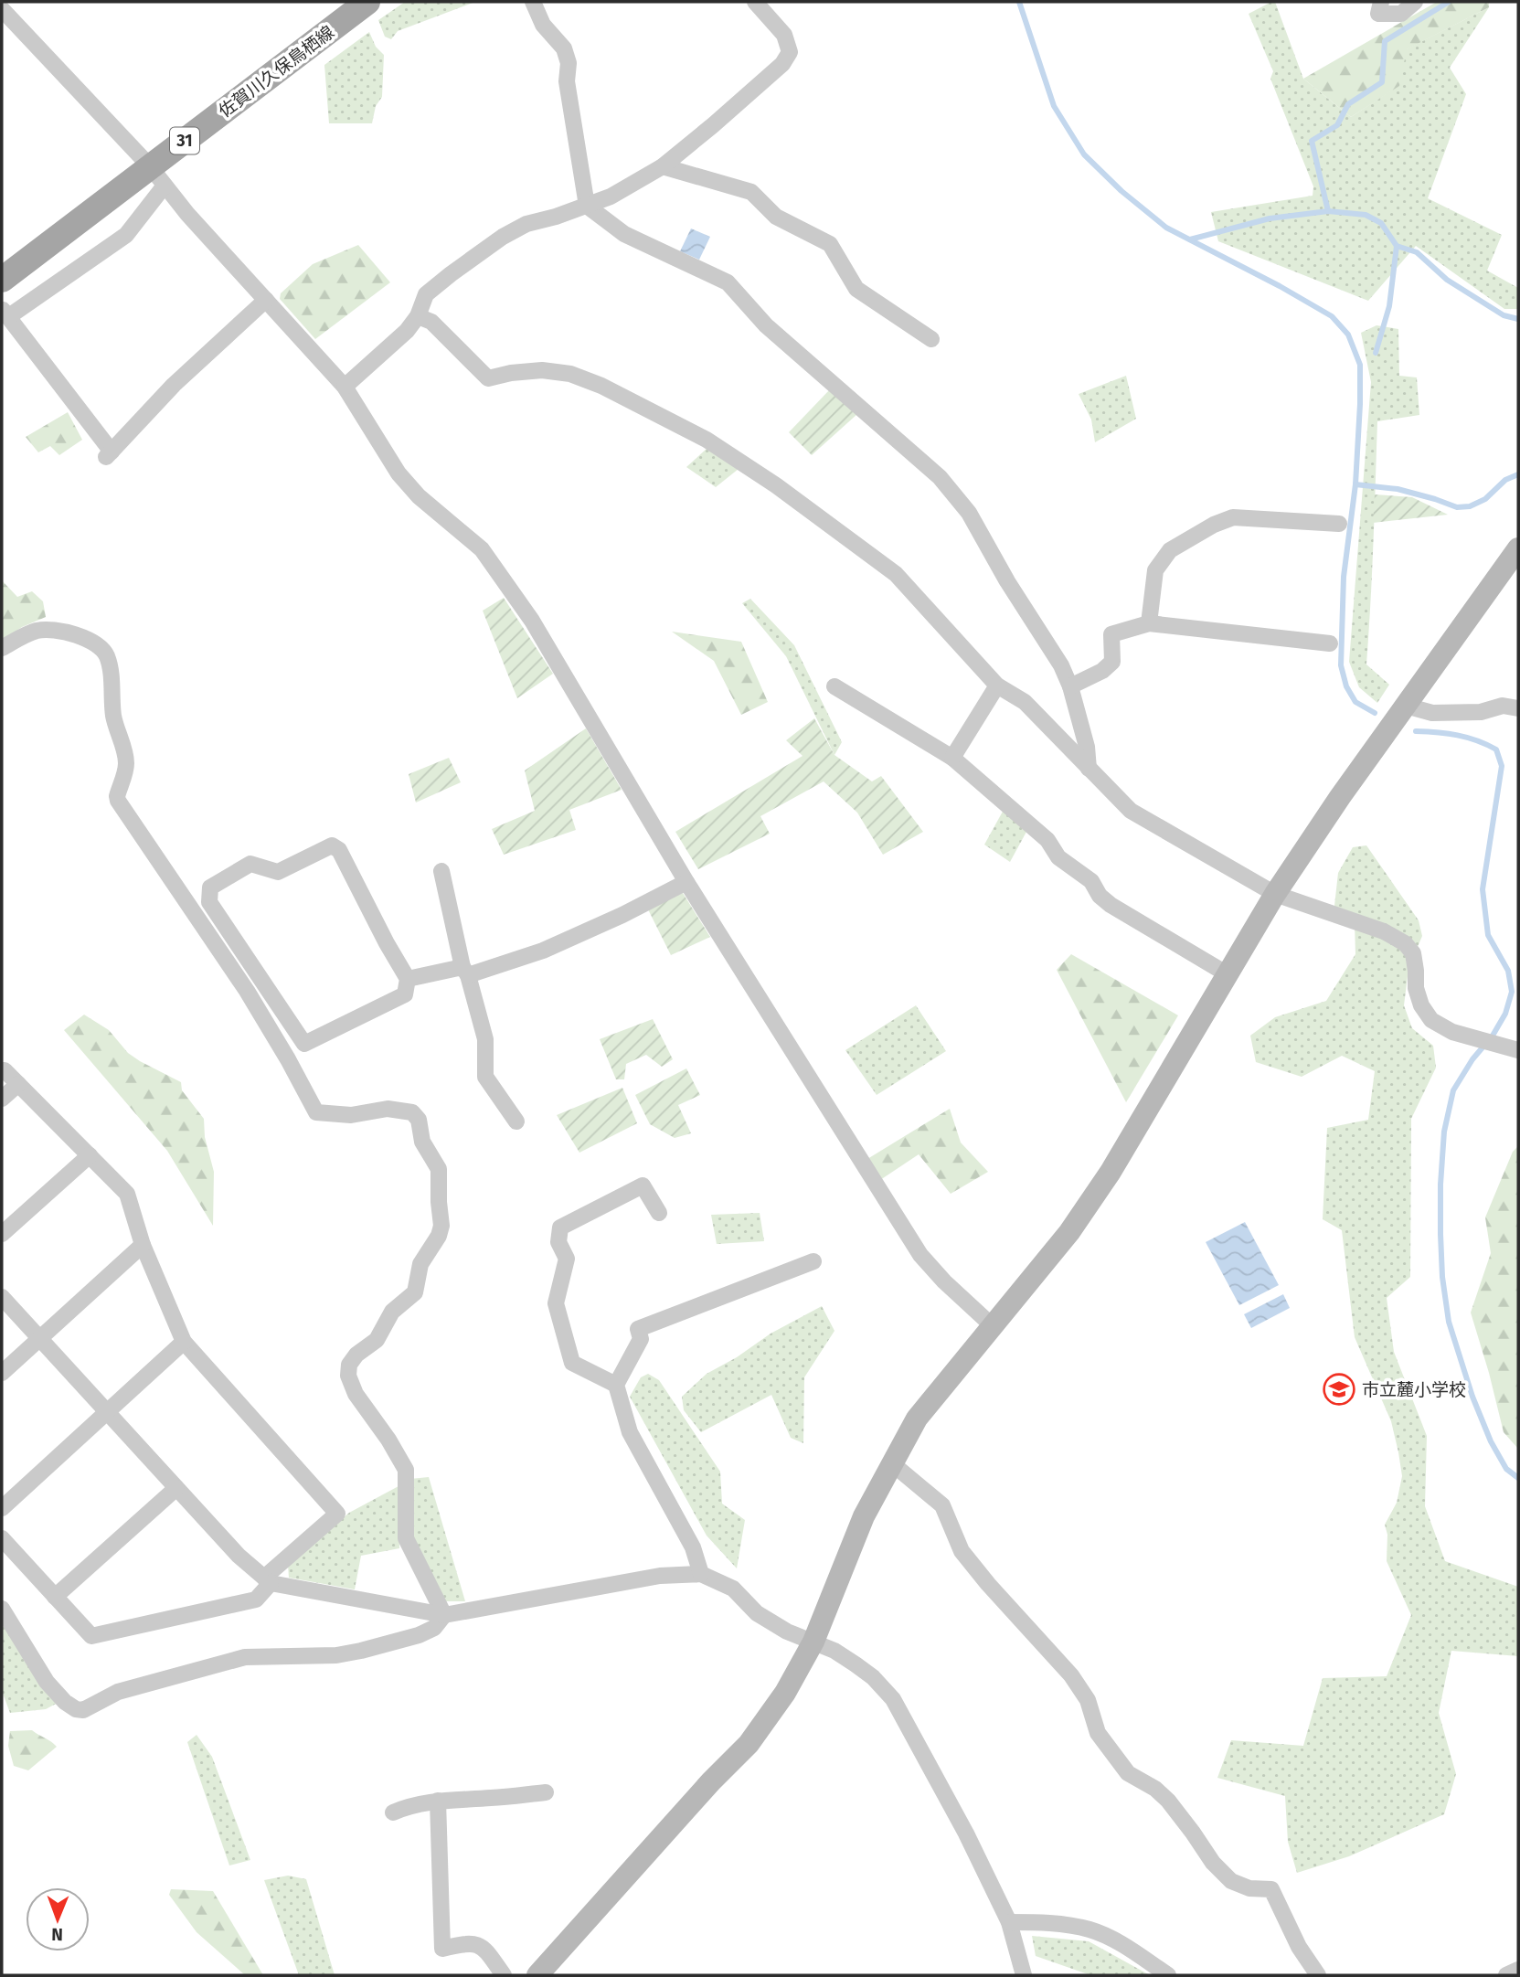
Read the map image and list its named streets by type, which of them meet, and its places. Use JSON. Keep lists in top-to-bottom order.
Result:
{
  "streets": {
    "main road": ["佐賀川久保鳥栖線", "31"]
  },
  "places": {
    "school or university": ["市立麓小学校"]
  },
  "north": "bottom"
}
